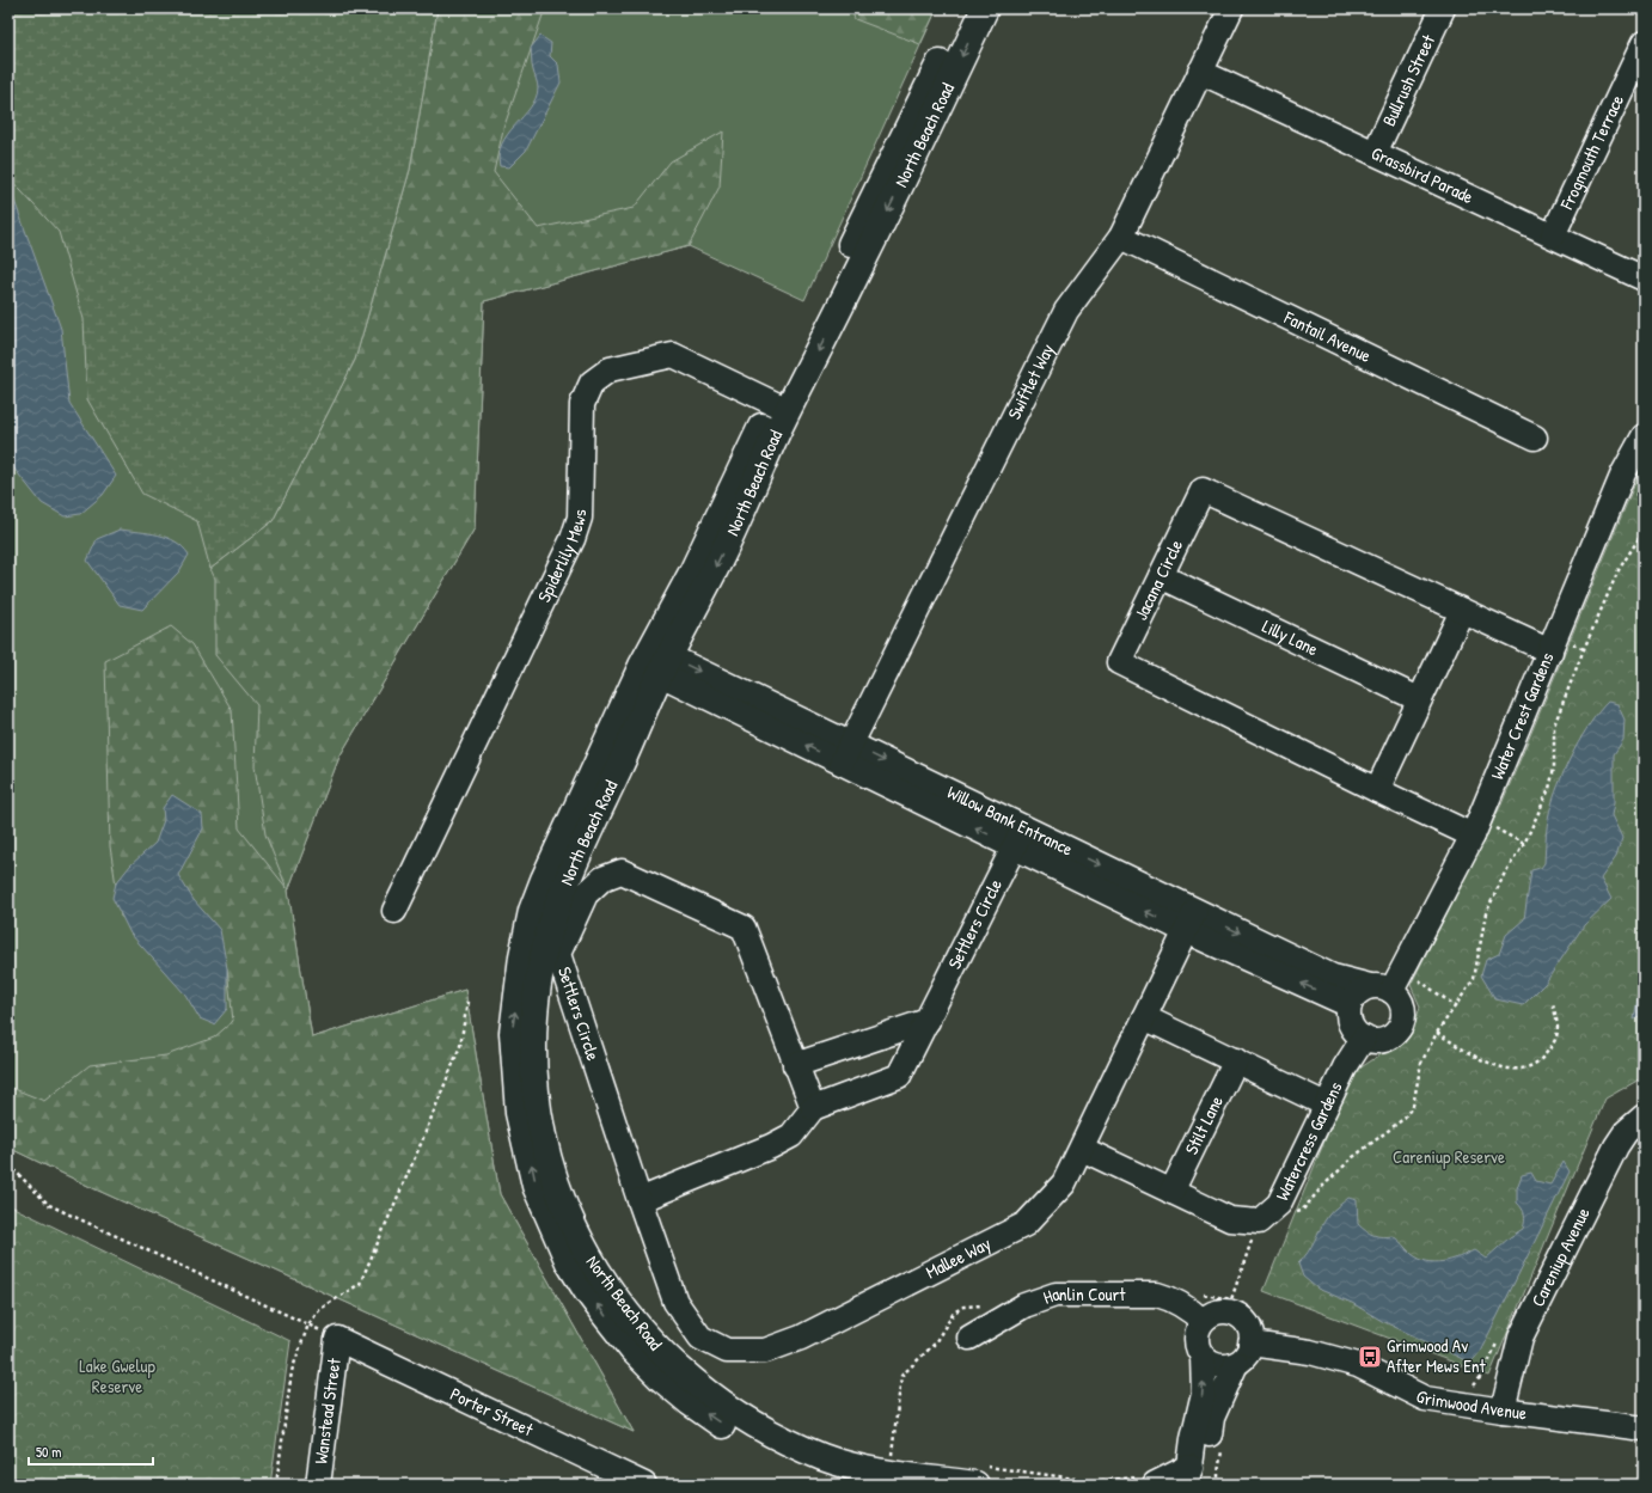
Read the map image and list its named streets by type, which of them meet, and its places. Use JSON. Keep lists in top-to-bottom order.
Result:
{
  "streets": {
    "main road": ["North Beach Road"],
    "street": [
      "Bullrush Street",
      "Frogmouth Terrace",
      "Grassbird Parade",
      "Fantail Avenue",
      "Swiftlet Way",
      "Spiderlily Mews",
      "Jacana Circle",
      "Lilly Lane",
      "Water Crest Gardens",
      "Willow Bank Entrance",
      "Settlers Circle",
      "Stilt Lane",
      "Watercress Gardens",
      "Mallee Way",
      "Careniup Avenue",
      "Hanlin Court",
      "Grimwood Avenue",
      "Wanstead Street",
      "Porter Street"
    ]
  },
  "crossings": [
    ["Bullrush Street", "Grassbird Parade"],
    ["North Beach Road", "Spiderlily Mews"],
    ["North Beach Road", "Willow Bank Entrance"],
    ["Frogmouth Terrace", "Grassbird Parade"],
    ["Grassbird Parade", "Swiftlet Way"],
    ["Fantail Avenue", "Swiftlet Way"],
    ["Swiftlet Way", "Willow Bank Entrance"],
    ["Jacana Circle", "Lilly Lane"],
    ["Jacana Circle", "Water Crest Gardens"],
    ["Water Crest Gardens", "Willow Bank Entrance"],
    ["Water Crest Gardens", "Watercress Gardens"],
    ["Willow Bank Entrance", "Settlers Circle"],
    ["Willow Bank Entrance", "Watercress Gardens"],
    ["Willow Bank Entrance", "Mallee Way"],
    ["Settlers Circle", "Mallee Way"],
    ["Careniup Avenue", "Grimwood Avenue"],
    ["Hanlin Court", "Grimwood Avenue"],
    ["Wanstead Street", "Porter Street"]
  ],
  "parks": ["Careniup Reserve", "Lake Gwelup Reserve"],
  "places": {
    "bus stop": ["Grimwood Av After Mews Ent"]
  },
  "scale_bar": "50 m"
}
